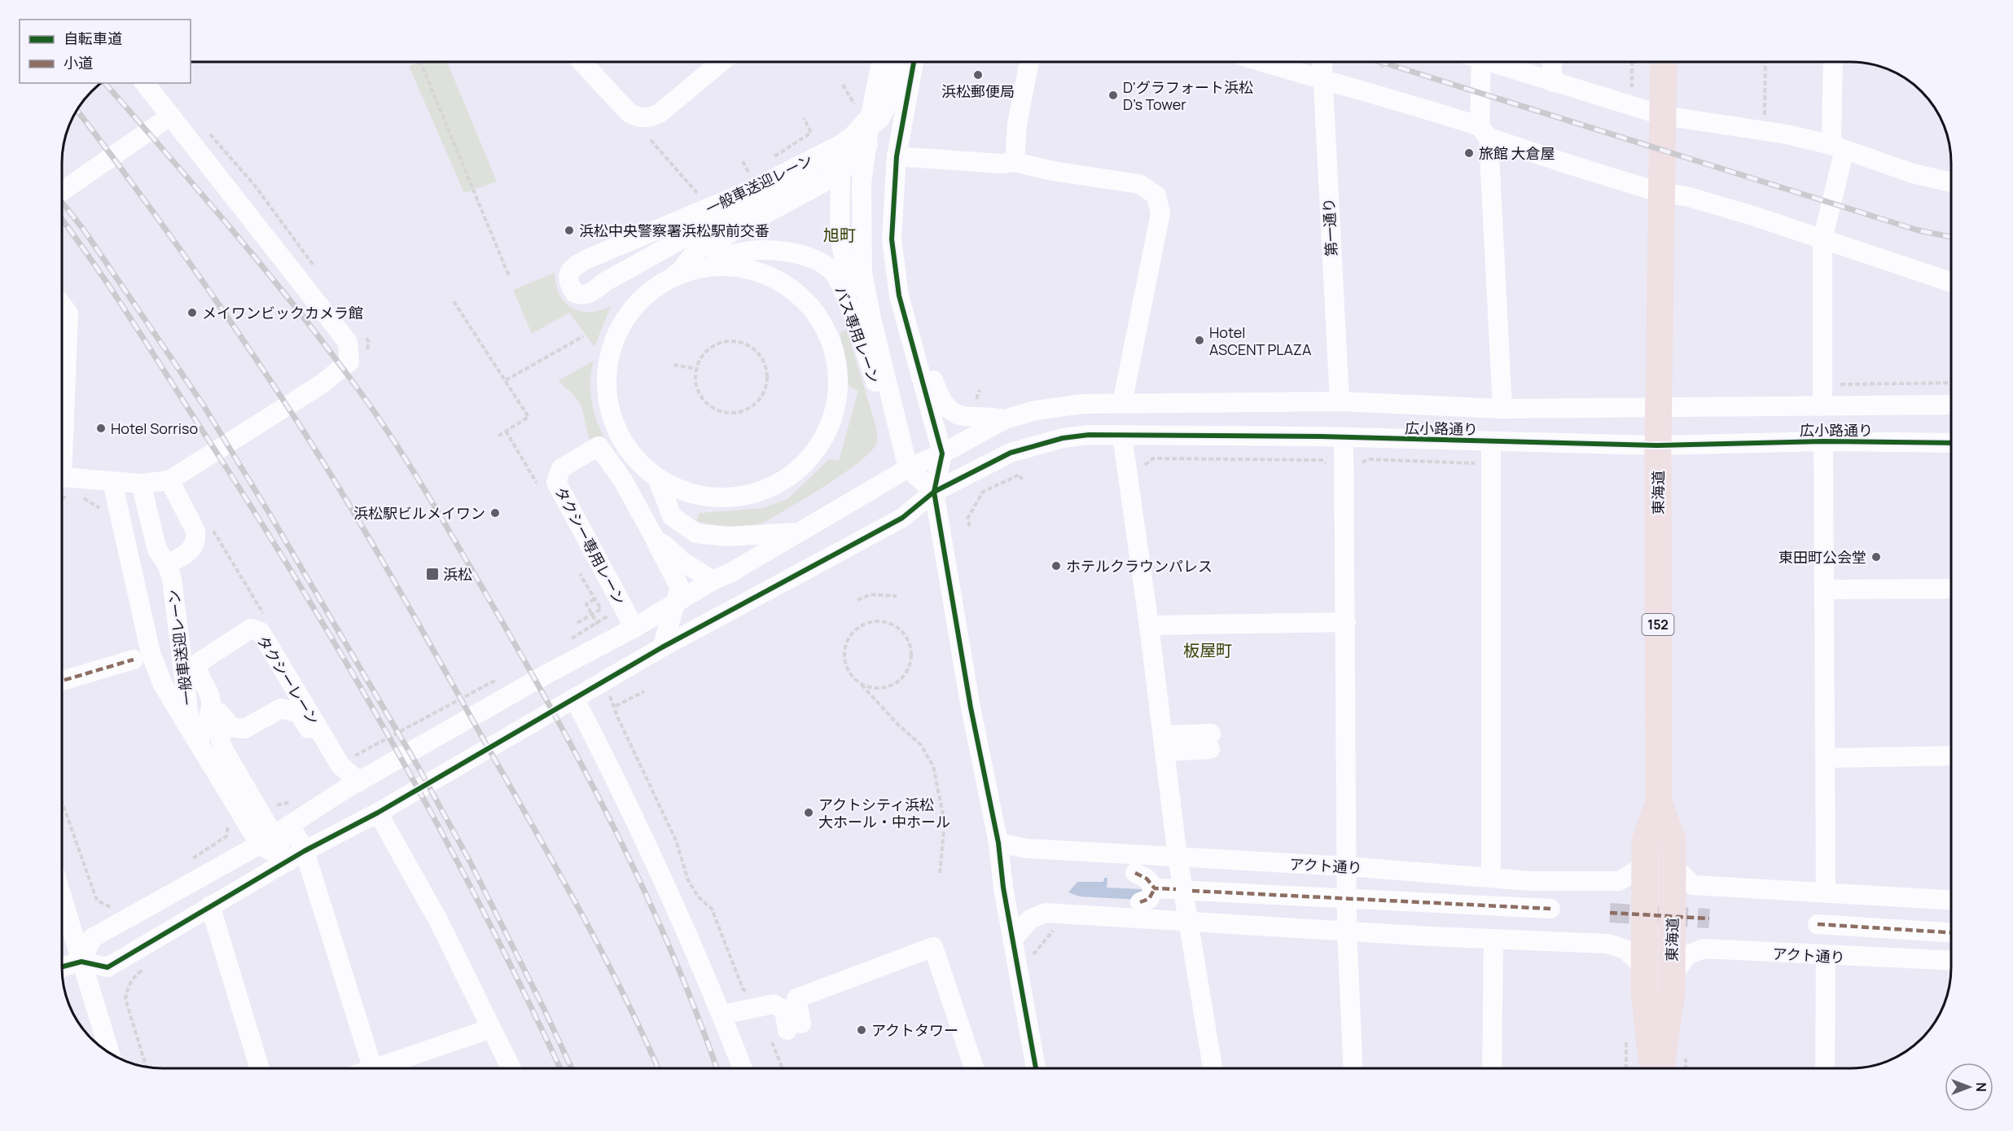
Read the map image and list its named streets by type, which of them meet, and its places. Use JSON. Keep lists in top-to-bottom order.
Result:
{
  "streets": {
    "highway": ["東海道", "152"],
    "street": [
      "一般車送迎レーン",
      "第一通り",
      "バス専用レーン",
      "広小路通り",
      "タクシー専用レーン",
      "タクシーレーン",
      "アクト通り"
    ]
  },
  "crossings": [
    ["一般車送迎レーン", "バス専用レーン"],
    ["第一通り", "広小路通り"],
    ["バス専用レーン", "広小路通り"],
    ["広小路通り", "東海道"],
    ["広小路通り", "タクシー専用レーン"],
    ["広小路通り", "タクシーレーン"],
    ["東海道", "152"],
    ["東海道", "アクト通り"]
  ],
  "districts": ["旭町", "板屋町"],
  "places": {
    "other": [
      "浜松郵便局",
      "D'グラフォート浜松 D's Tower",
      "旅館 大倉屋",
      "浜松中央警察署浜松駅前交番",
      "メイワンビックカメラ館",
      "Hotel ASCENT PLAZA",
      "Hotel Sorriso",
      "浜松駅ビルメイワン",
      "東田町公会堂",
      "ホテルクラウンパレス",
      "アクトシティ浜松 大ホール・中ホール",
      "アクトタワー"
    ],
    "transit": ["浜松"]
  },
  "legend": ["自転車道", "小道"],
  "north": "right"
}
